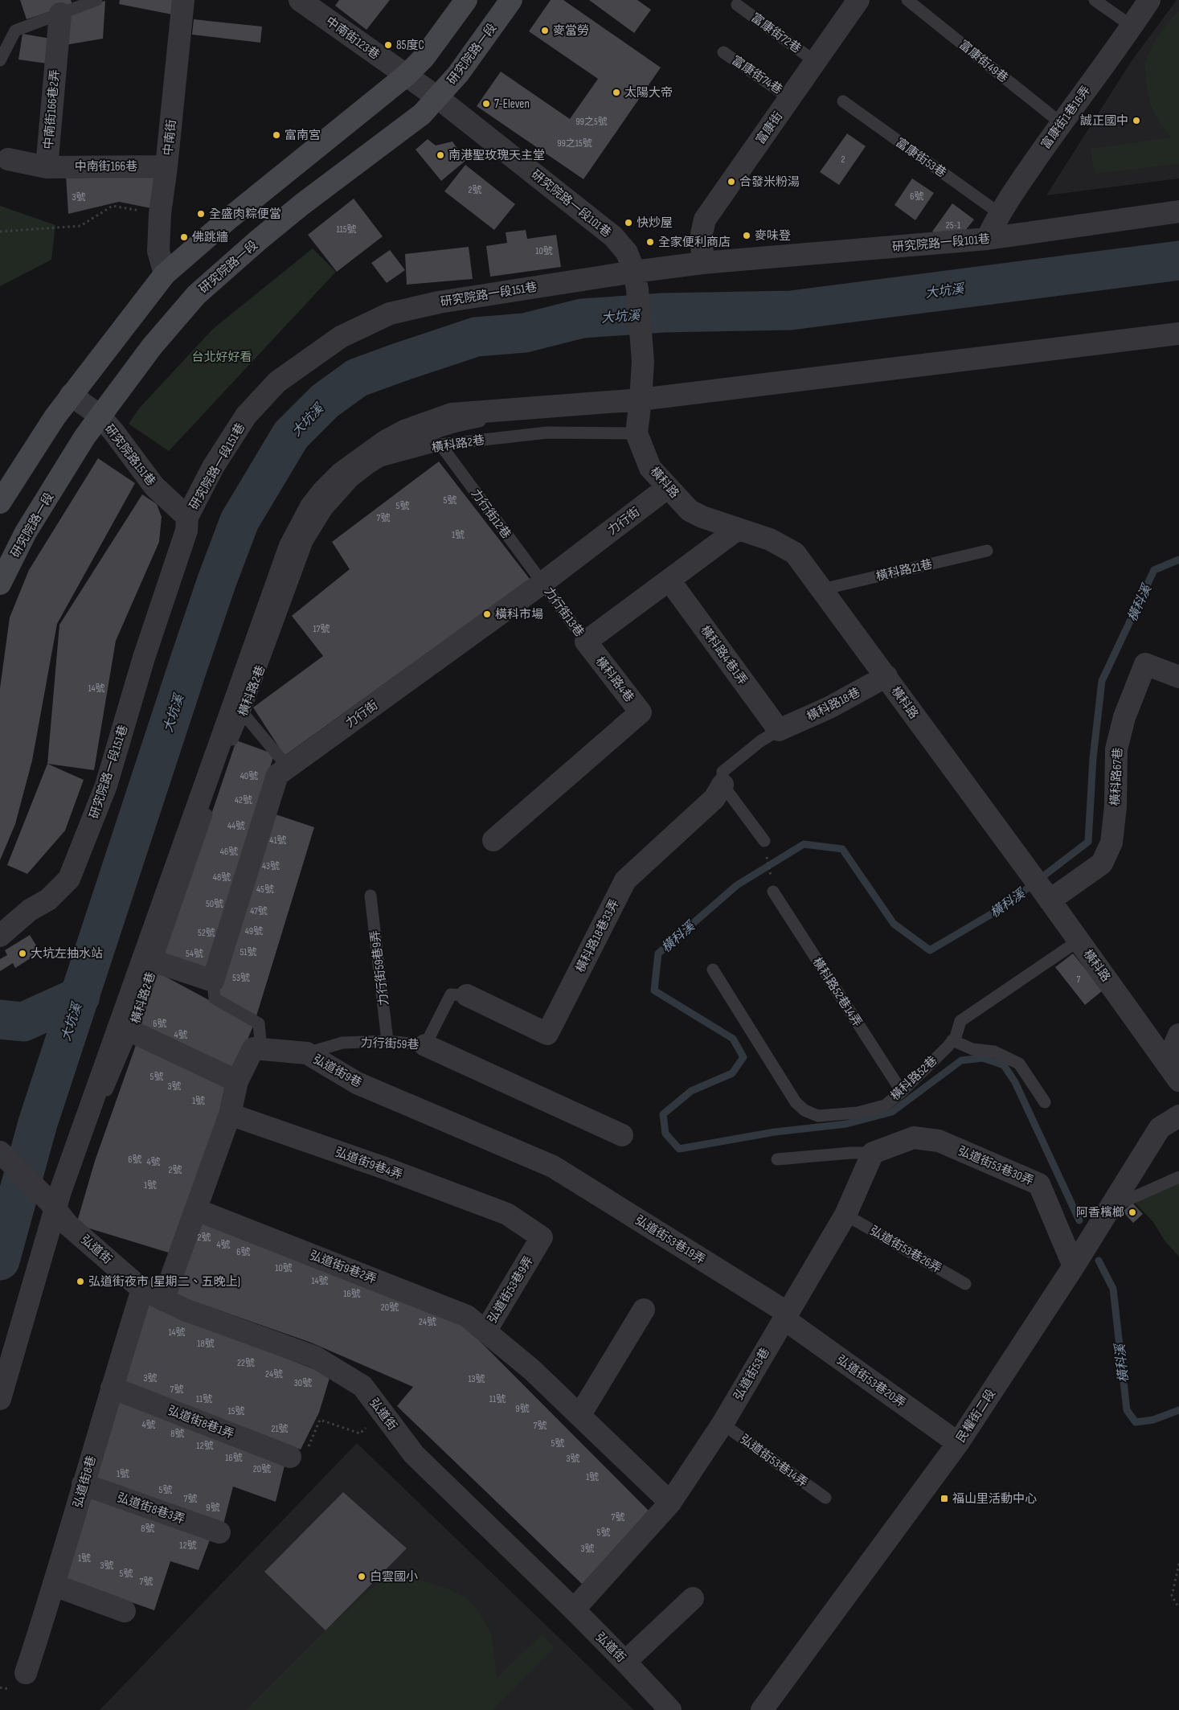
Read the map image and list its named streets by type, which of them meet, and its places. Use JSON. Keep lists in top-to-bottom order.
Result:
{
  "streets": {
    "main road": ["研究院路一段"],
    "street": [
      "中南街123巷",
      "中南街166巷2弄",
      "富康街1巷16弄",
      "富康街",
      "中南街",
      "中南街166巷",
      "研究院路一段101巷",
      "研究院路一段151巷",
      "研究院路151巷",
      "橫科路",
      "力行街",
      "橫科路4巷1弄",
      "橫科路4巷",
      "橫科路18巷",
      "橫科路67巷",
      "橫科路18巷33弄",
      "弘道街9巷",
      "弘道街9巷4弄",
      "弘道街53巷30弄",
      "弘道街53巷19弄",
      "弘道街",
      "弘道街9巷2弄",
      "弘道街53巷9弄",
      "弘道街53巷",
      "弘道街53巷20弄",
      "民權街二段",
      "弘道街8巷1弄",
      "弘道街8巷",
      "弘道街8巷3弄"
    ],
    "lane": [
      "富康街72巷",
      "富康街49巷",
      "富康街74巷",
      "富康街53巷",
      "橫科路2巷",
      "力行街12巷",
      "橫科路21巷",
      "力行街13巷",
      "力行街59巷9弄",
      "橫科路52巷14弄",
      "力行街59巷",
      "橫科路52巷",
      "弘道街53巷26弄",
      "弘道街53巷14弄"
    ]
  },
  "crossings": [
    ["富康街72巷", "富康街"],
    ["中南街123巷", "研究院路一段101巷"],
    ["研究院路一段", "研究院路一段101巷"],
    ["研究院路一段", "研究院路151巷"],
    ["富康街49巷", "富康街1巷16弄"],
    ["富康街74巷", "富康街"],
    ["中南街166巷2弄", "中南街166巷"],
    ["富康街1巷16弄", "富康街53巷"],
    ["富康街1巷16弄", "研究院路一段101巷"],
    ["富康街", "研究院路一段101巷"],
    ["富康街", "研究院路一段151巷"],
    ["中南街", "中南街166巷"],
    ["研究院路一段101巷", "研究院路一段151巷"],
    ["研究院路一段101巷", "橫科路"],
    ["研究院路一段151巷", "研究院路151巷"],
    ["橫科路2巷", "橫科路"],
    ["橫科路2巷", "力行街12巷"],
    ["橫科路", "力行街"],
    ["橫科路", "橫科路21巷"],
    ["橫科路", "橫科路18巷"],
    ["橫科路", "橫科路67巷"],
    ["橫科路", "橫科路52巷"],
    ["力行街12巷", "力行街"],
    ["力行街12巷", "力行街13巷"],
    ["力行街", "力行街13巷"],
    ["力行街13巷", "橫科路4巷"],
    ["橫科路4巷1弄", "橫科路18巷"],
    ["橫科路18巷33弄", "力行街59巷"],
    ["力行街59巷9弄", "力行街59巷"],
    ["橫科路52巷14弄", "橫科路52巷"],
    ["力行街59巷", "弘道街9巷"],
    ["弘道街9巷", "弘道街53巷19弄"],
    ["弘道街9巷4弄", "弘道街53巷9弄"],
    ["弘道街53巷30弄", "弘道街53巷"],
    ["弘道街53巷30弄", "民權街二段"],
    ["弘道街53巷19弄", "弘道街53巷"],
    ["弘道街53巷19弄", "弘道街53巷20弄"],
    ["弘道街", "弘道街53巷"],
    ["弘道街", "弘道街8巷"],
    ["弘道街53巷26弄", "弘道街53巷"],
    ["弘道街9巷2弄", "弘道街53巷9弄"],
    ["弘道街53巷9弄", "弘道街53巷"],
    ["弘道街53巷", "弘道街53巷20弄"],
    ["弘道街53巷", "弘道街53巷14弄"],
    ["弘道街53巷20弄", "民權街二段"],
    ["弘道街8巷1弄", "弘道街8巷"],
    ["弘道街8巷", "弘道街8巷3弄"]
  ],
  "water": ["大坑溪", "橫科溪"],
  "parks": ["台北好好看"],
  "places": {
    "other": [
      "麥當勞",
      "85度C",
      "太陽大帝",
      "7-Eleven",
      "誠正國中",
      "富南宮",
      "南港聖玫瑰天主堂",
      "合發米粉湯",
      "全盛肉粽便當",
      "快炒屋",
      "麥味登",
      "佛跳牆",
      "全家便利商店",
      "橫科市場",
      "大坑左抽水站",
      "阿香檳榔",
      "弘道街夜市 (星期二、五晚上)",
      "白雲國小"
    ],
    "transit": ["福山里活動中心"]
  },
  "house_numbers": [
    "99之5號",
    "99之15號",
    "2",
    "2號",
    "6號",
    "3號",
    "25-1",
    "115號",
    "10號",
    "5號",
    "5號",
    "7號",
    "1號",
    "17號",
    "14號",
    "40號",
    "42號",
    "44號",
    "41號",
    "46號",
    "43號",
    "48號",
    "45號",
    "50號",
    "47號",
    "49號",
    "52號",
    "51號",
    "54號",
    "53號",
    "7",
    "6號",
    "4號",
    "5號",
    "3號",
    "1號",
    "6號",
    "4號",
    "2號",
    "1號",
    "2號",
    "4號",
    "6號",
    "10號",
    "14號",
    "16號",
    "20號",
    "24號",
    "14號",
    "18號",
    "22號",
    "24號",
    "3號",
    "13號",
    "30號",
    "7號",
    "11號",
    "11號",
    "9號",
    "15號",
    "4號",
    "7號",
    "21號",
    "8號",
    "5號",
    "12號",
    "16號",
    "3號",
    "20號",
    "1號",
    "1號",
    "5號",
    "7號",
    "9號",
    "7號",
    "8號",
    "5號",
    "12號",
    "3號",
    "1號",
    "3號",
    "5號",
    "7號"
  ]
}
